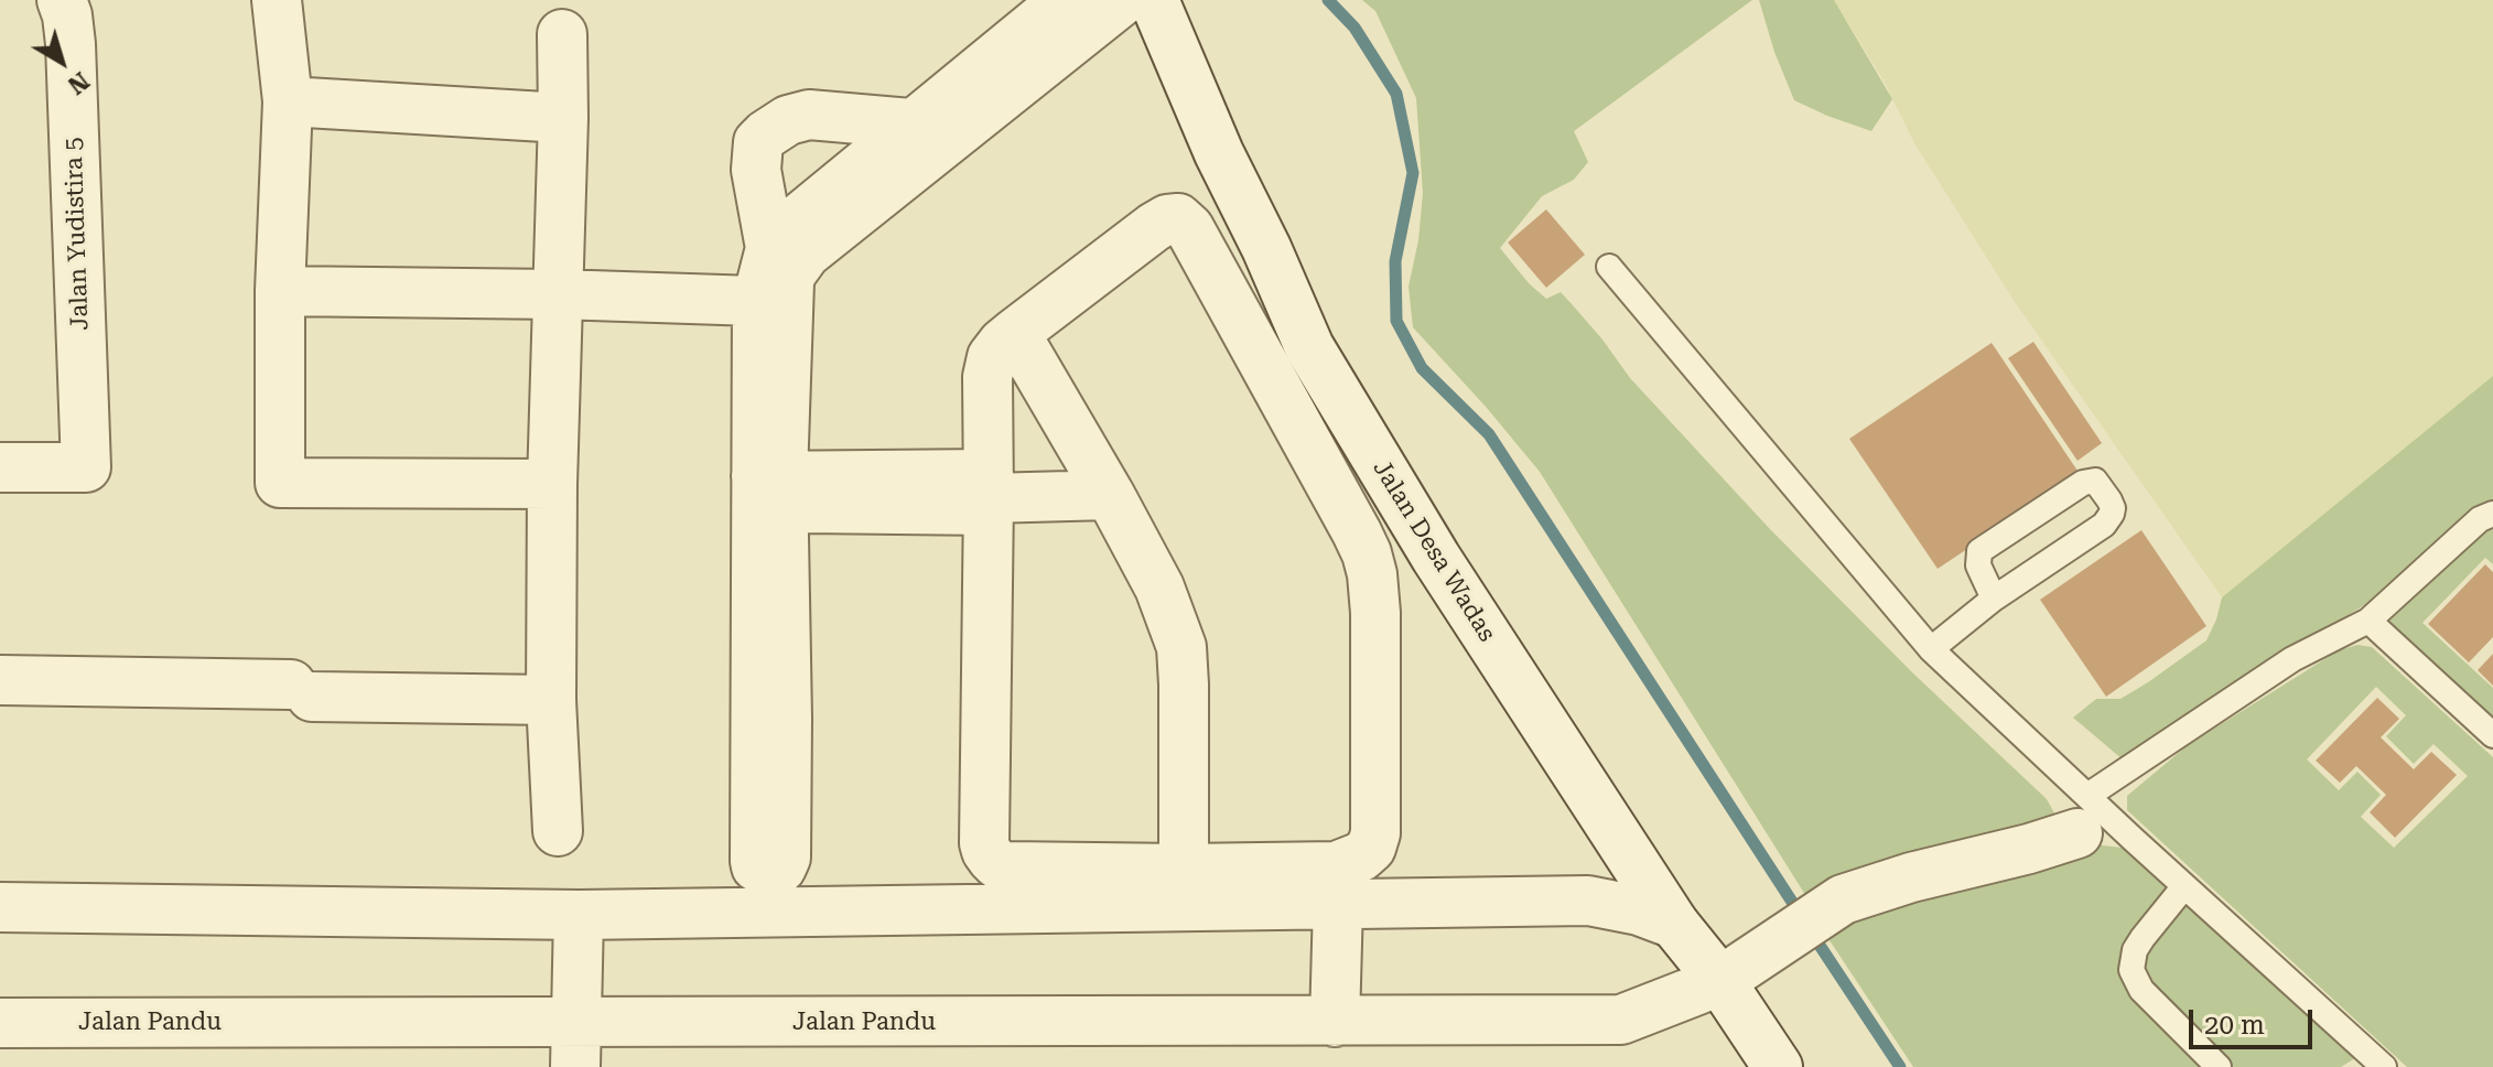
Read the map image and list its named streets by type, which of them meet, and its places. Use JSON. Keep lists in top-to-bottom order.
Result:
{
  "streets": {
    "street": ["Jalan Yudistira 5", "Jalan Desa Wadas", "Jalan Pandu"]
  },
  "crossings": [
    ["Jalan Desa Wadas", "Jalan Pandu"]
  ],
  "scale_bar": "20 m",
  "north": "bottom right"
}
